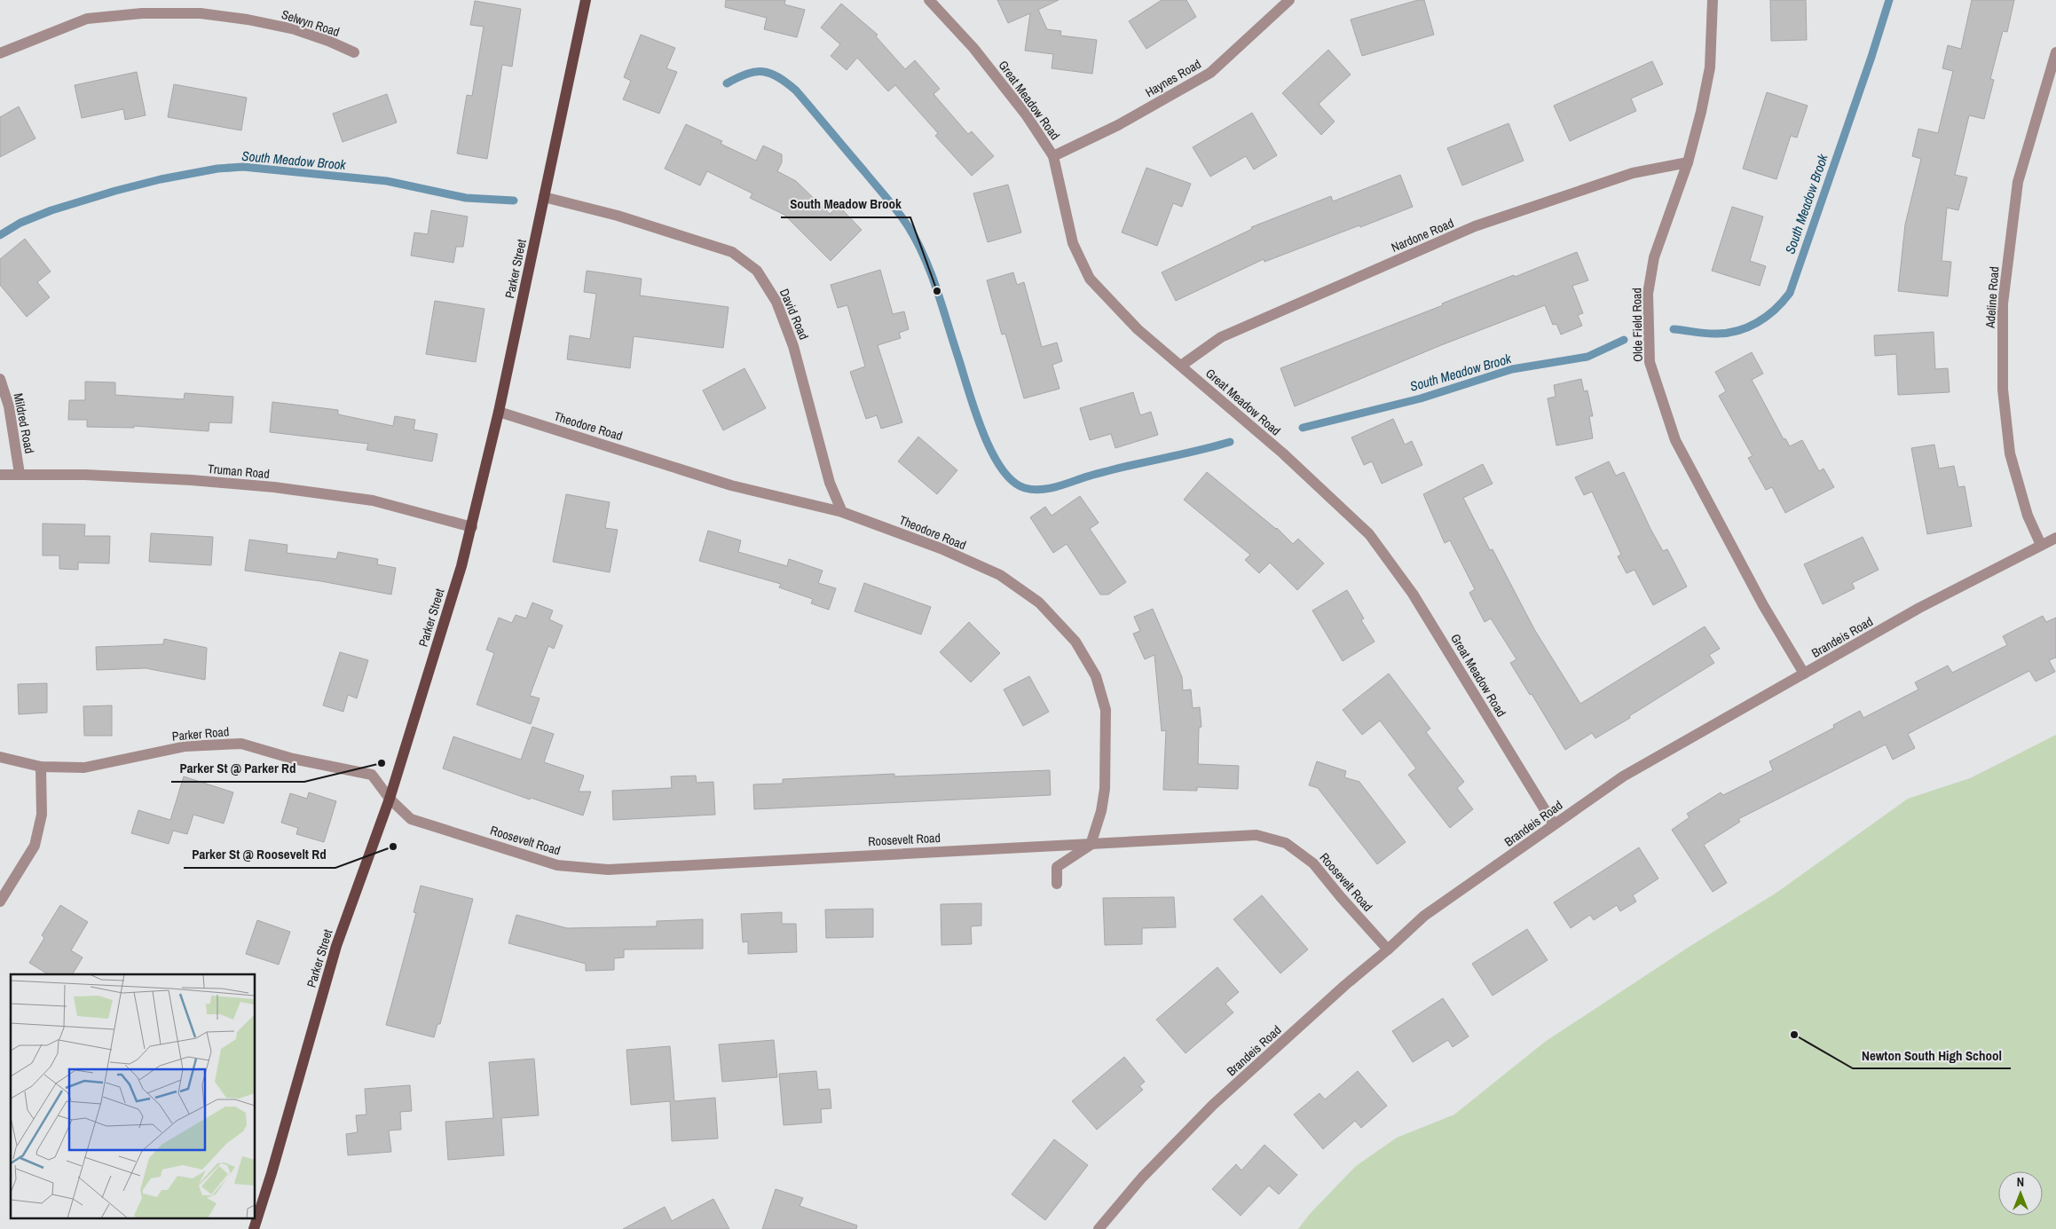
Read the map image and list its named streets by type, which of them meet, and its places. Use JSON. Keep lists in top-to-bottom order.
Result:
{
  "streets": {
    "main road": ["Parker Street"],
    "street": [
      "Selwyn Road",
      "Haynes Road",
      "Great Meadow Road",
      "Nardone Road",
      "Adeline Road",
      "David Road",
      "Olde Field Road",
      "Mildred Road",
      "Theodore Road",
      "Truman Road",
      "Brandeis Road",
      "Parker Road",
      "Roosevelt Road"
    ]
  },
  "crossings": [
    ["Haynes Road", "Great Meadow Road"],
    ["Great Meadow Road", "Nardone Road"],
    ["Great Meadow Road", "Brandeis Road"],
    ["Nardone Road", "Olde Field Road"],
    ["Parker Street", "David Road"],
    ["Parker Street", "Theodore Road"],
    ["Parker Street", "Truman Road"],
    ["Parker Street", "Parker Road"],
    ["Parker Street", "Roosevelt Road"],
    ["Adeline Road", "Brandeis Road"],
    ["David Road", "Theodore Road"],
    ["Olde Field Road", "Brandeis Road"],
    ["Mildred Road", "Truman Road"],
    ["Theodore Road", "Roosevelt Road"],
    ["Brandeis Road", "Roosevelt Road"],
    ["Parker Road", "Roosevelt Road"]
  ],
  "water": ["South Meadow Brook"],
  "places": [
    "South Meadow Brook",
    "Parker St @ Parker Rd",
    "Parker St @ Roosevelt Rd",
    "Newton South High School"
  ],
  "north": "top"
}
